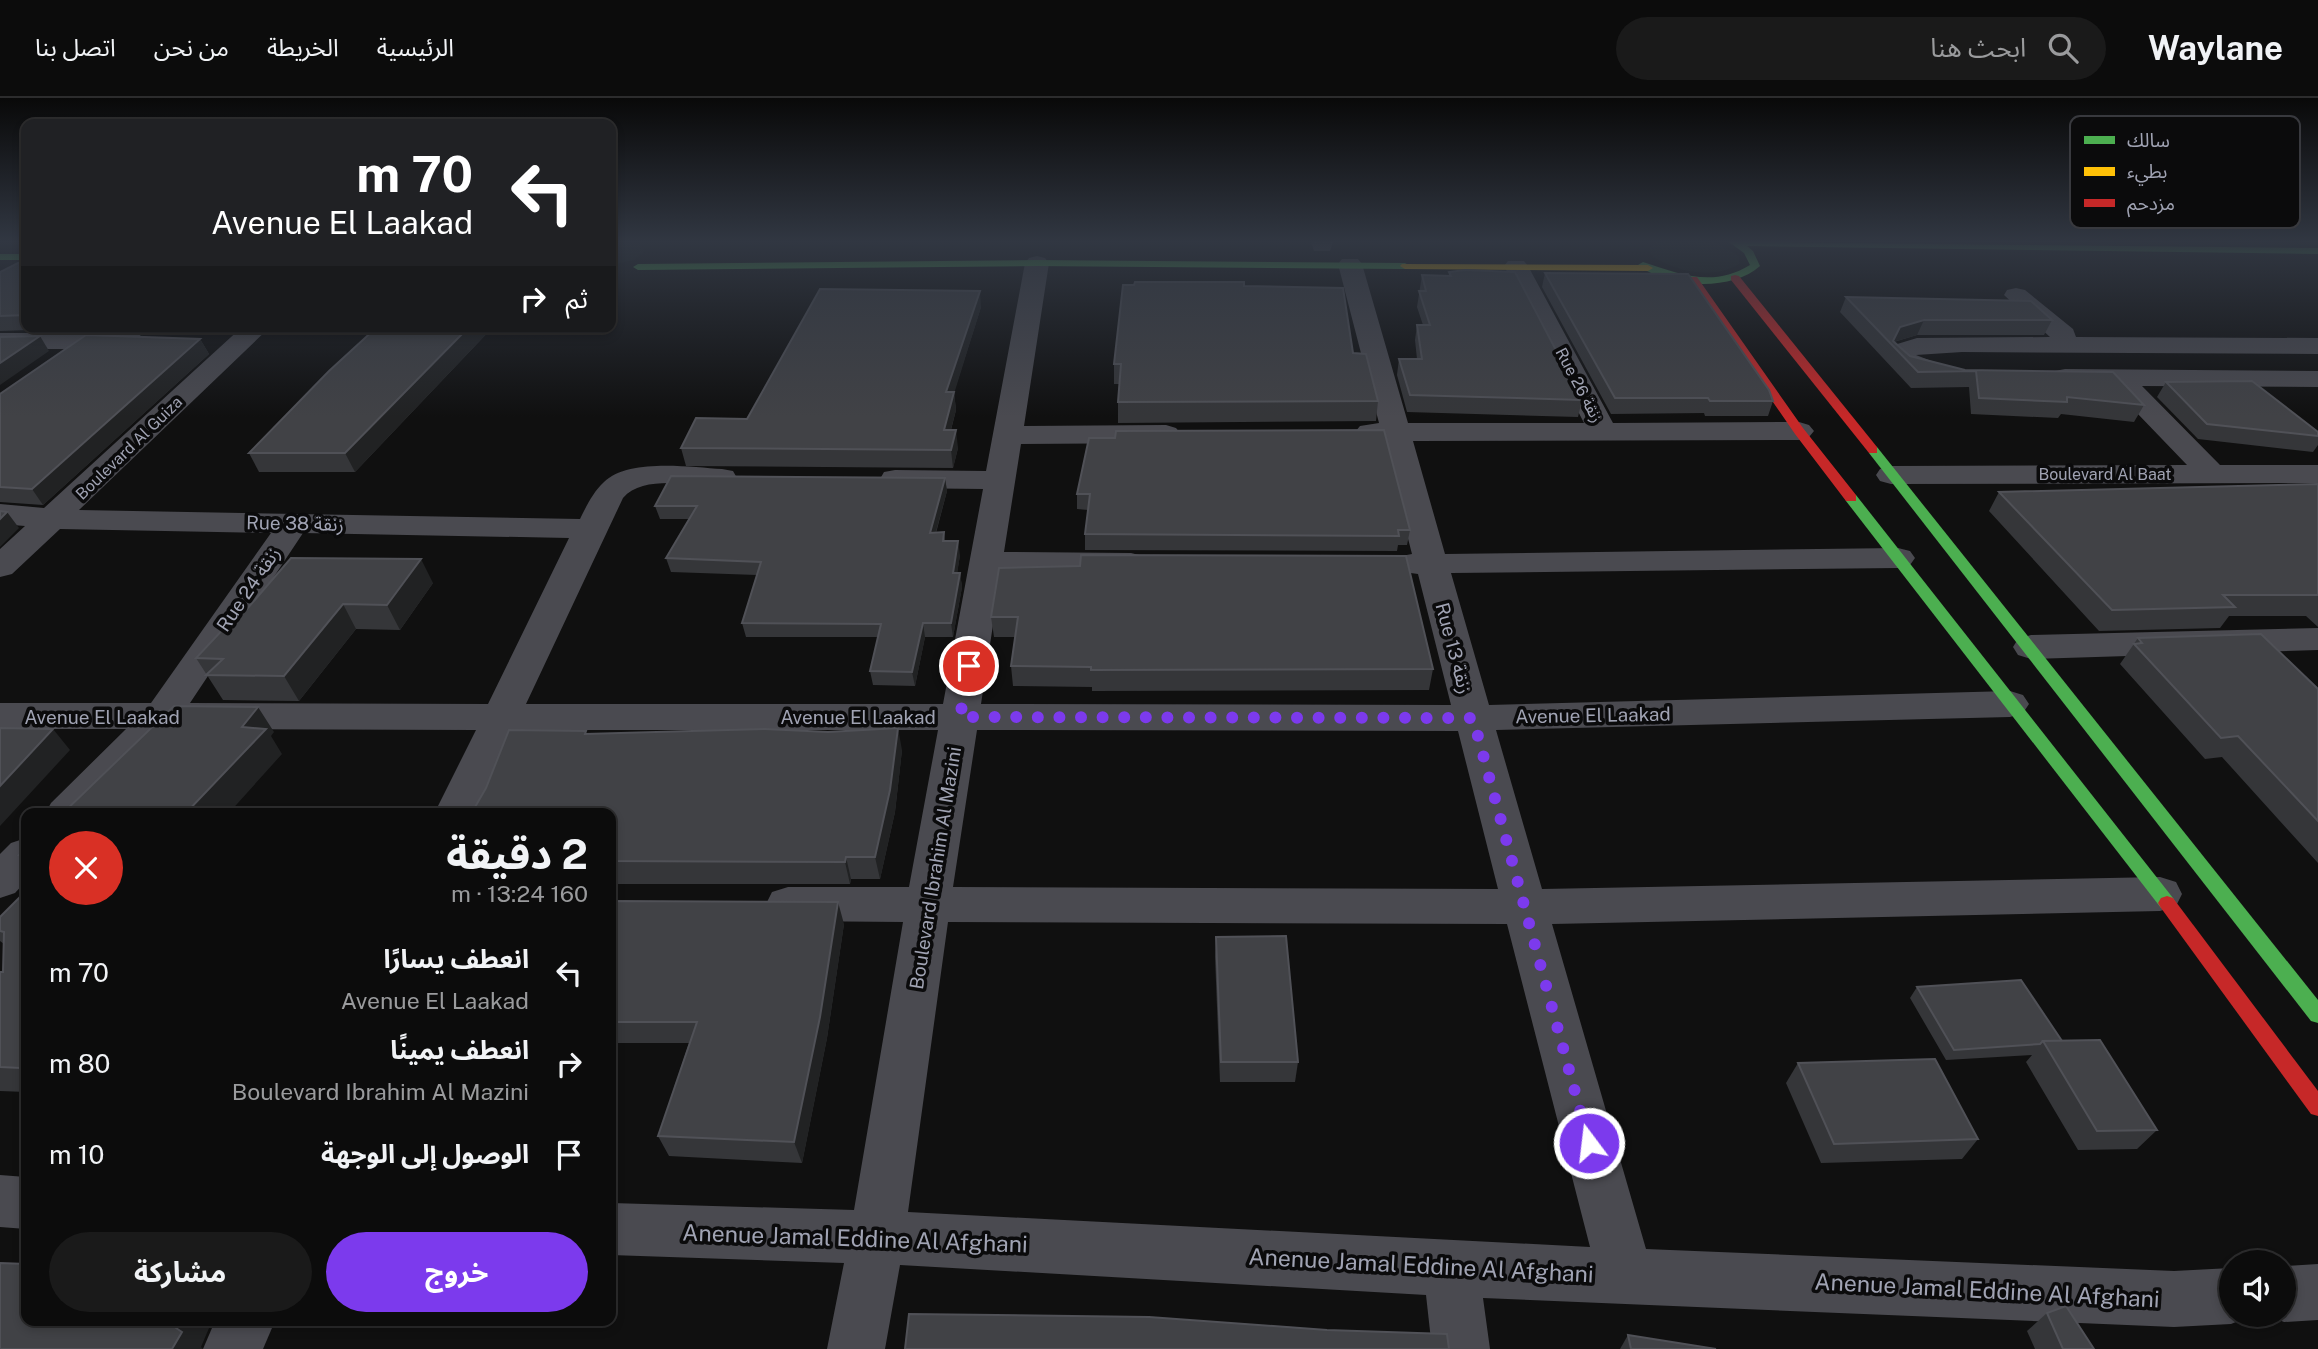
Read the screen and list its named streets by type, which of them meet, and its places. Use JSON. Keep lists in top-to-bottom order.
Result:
{
  "streets": {
    "street": [
      "Rue 26 زنقة",
      "Boulevard Al Guiza",
      "Boulevard Al Baat",
      "Rue 38 زنقة",
      "Rue 24 زنقة",
      "Rue 13 زنقة",
      "Avenue El Laakad",
      "Boulevard Ibrahim Al Mazini",
      "Anenue Jamal Eddine Al Afghani"
    ]
  },
  "crossings": [
    ["Boulevard Al Guiza", "Rue 38 زنقة"],
    ["Rue 38 زنقة", "Rue 24 زنقة"],
    ["Rue 24 زنقة", "Avenue El Laakad"],
    ["Rue 13 زنقة", "Avenue El Laakad"],
    ["Rue 13 زنقة", "Anenue Jamal Eddine Al Afghani"],
    ["Avenue El Laakad", "Boulevard Ibrahim Al Mazini"],
    ["Boulevard Ibrahim Al Mazini", "Anenue Jamal Eddine Al Afghani"]
  ],
  "legend": ["سالك", "بطيء", "مزدحم"],
  "page": {
    "header": "Waylane",
    "search": "ابحث هنا",
    "nav": [
      "الرئيسية",
      "الخريطة",
      "من نحن",
      "اتصل بنا"
    ],
    "turn": ["70 m", "Avenue El Laakad"],
    "then": "ثم",
    "heading": ["2 دقيقة", "160 m · 13:24"],
    "list": [
      {
        "name": "انعطف يسارًا",
        "note": "Avenue El Laakad",
        "value": "70 m"
      },
      {
        "name": "انعطف يمينًا",
        "note": "Boulevard Ibrahim Al Mazini",
        "value": "80 m"
      },
      {
        "name": "الوصول إلى الوجهة",
        "value": "10 m"
      }
    ],
    "buttons": ["خروج", "مشاركة"]
  }
}
